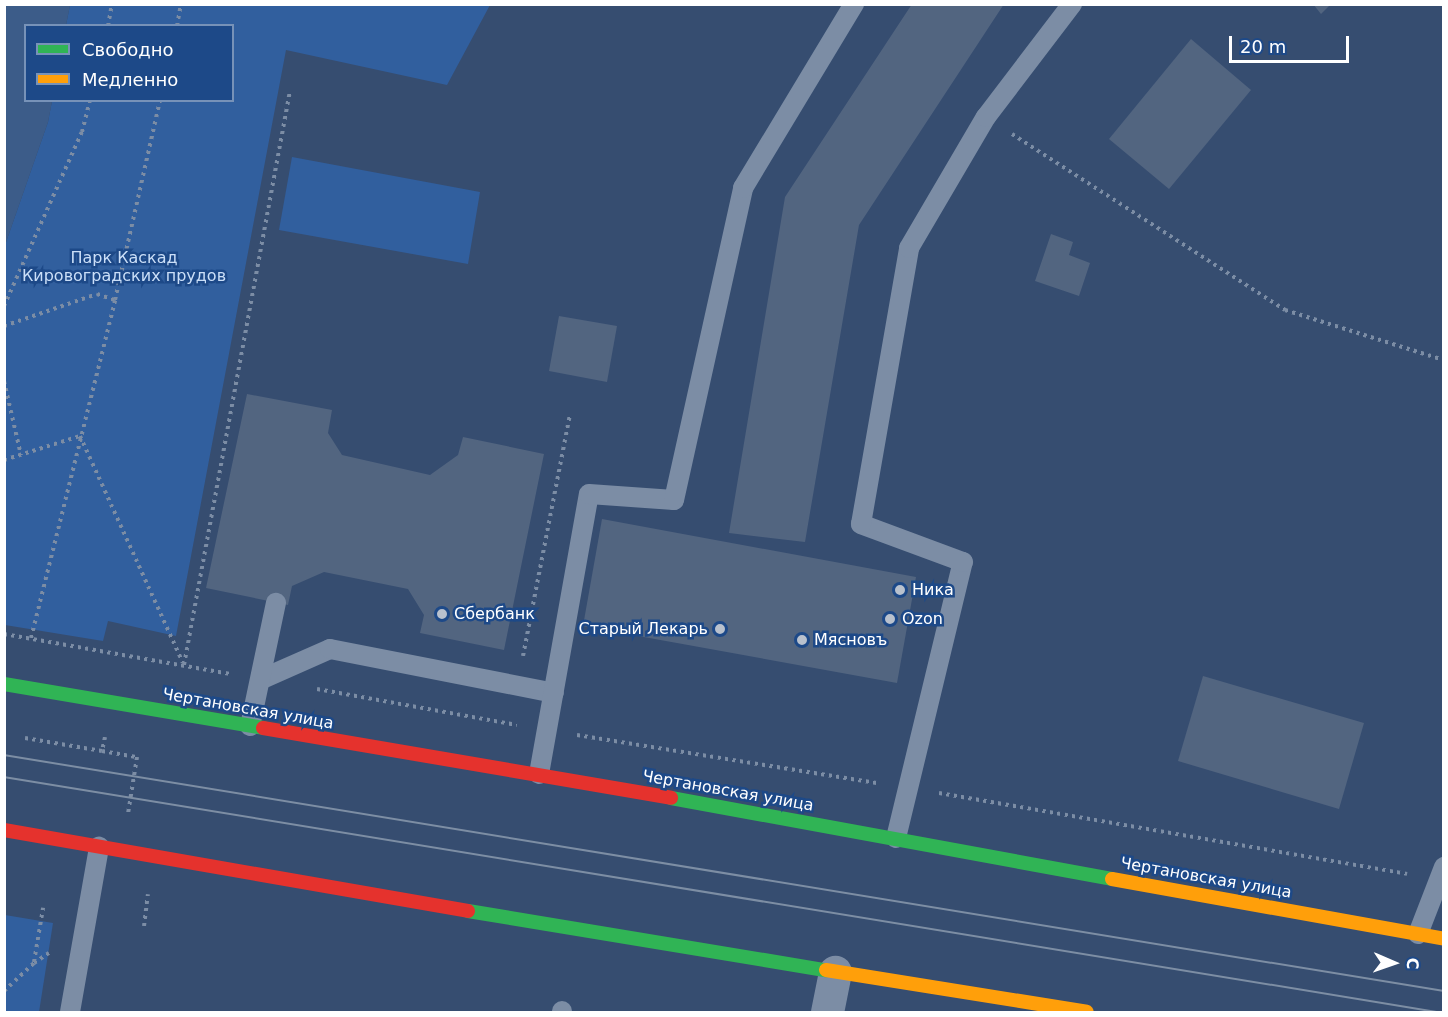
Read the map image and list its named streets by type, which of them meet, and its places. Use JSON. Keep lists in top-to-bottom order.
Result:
{
  "streets": {
    "main road": ["Чертановская улица"]
  },
  "parks": ["Парк Каскад Кировоградских прудов"],
  "places": [
    "Ника",
    "Сбербанк",
    "Ozon",
    "Старый Лекарь",
    "Мясновъ"
  ],
  "legend": ["Свободно", "Медленно"],
  "scale_bar": "20 m",
  "north": "right"
}
